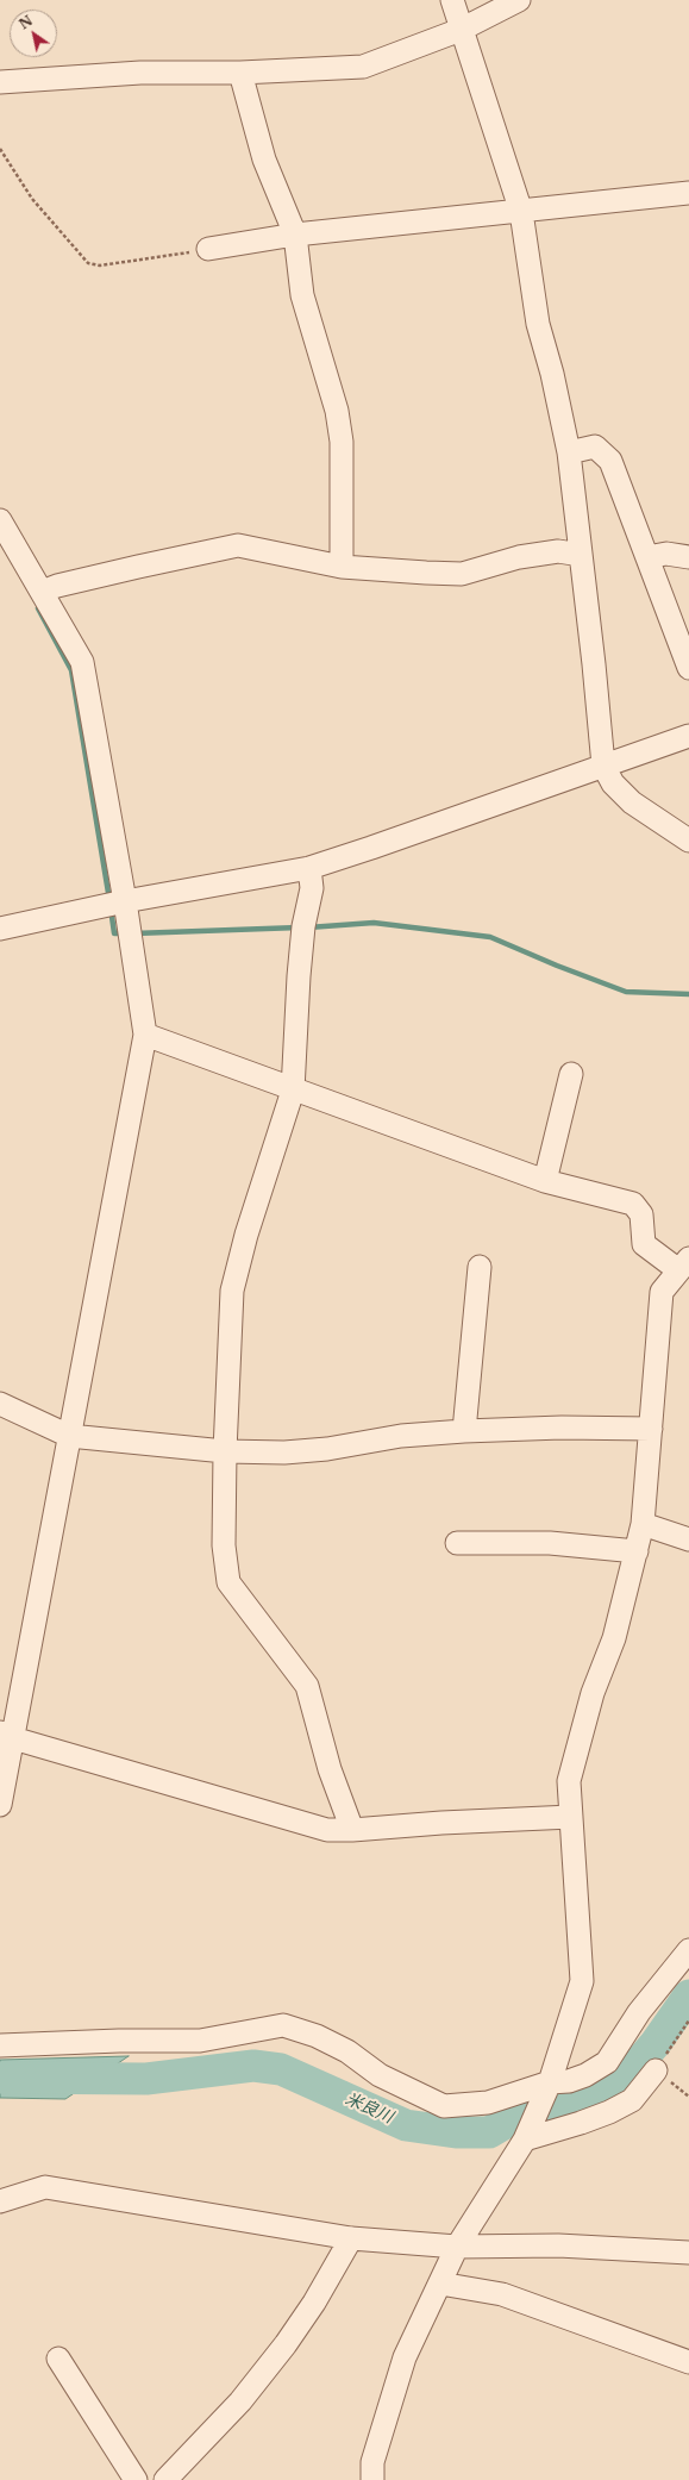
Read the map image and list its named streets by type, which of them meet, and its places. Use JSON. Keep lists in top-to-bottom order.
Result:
{
  "water": ["米良川"],
  "north": "top left"
}
